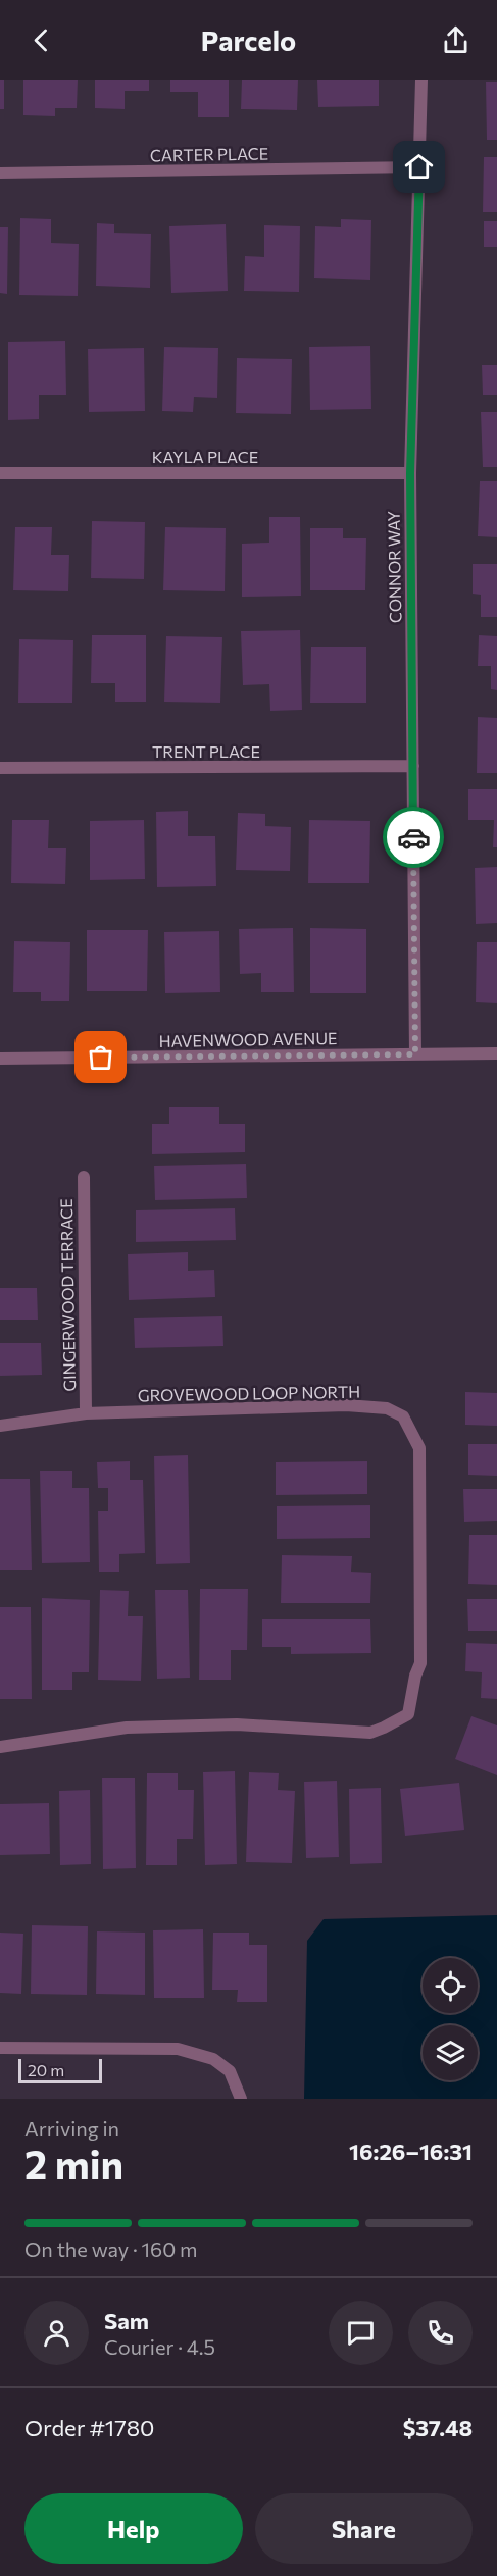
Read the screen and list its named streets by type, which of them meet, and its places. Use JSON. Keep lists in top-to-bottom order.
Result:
{
  "streets": {
    "street": [
      "CARTER PLACE",
      "KAYLA PLACE",
      "CONNOR WAY",
      "TRENT PLACE",
      "HAVENWOOD AVENUE",
      "GINGERWOOD TERRACE",
      "GROVEWOOD LOOP NORTH"
    ]
  },
  "crossings": [
    ["CARTER PLACE", "CONNOR WAY"],
    ["KAYLA PLACE", "CONNOR WAY"],
    ["CONNOR WAY", "TRENT PLACE"],
    ["CONNOR WAY", "HAVENWOOD AVENUE"],
    ["GINGERWOOD TERRACE", "GROVEWOOD LOOP NORTH"]
  ],
  "scale_bar": "20 m",
  "page": {
    "header": "Parcelo",
    "scale": "20 m",
    "heading": ["2 min", "Arriving in", "16:26–16:31"],
    "panel": [
      "Sam",
      "Courier · 4.5",
      "Order #1780",
      "$37.48"
    ],
    "bar": "On the way · 160 m",
    "buttons": ["Help", "Share"]
  }
}
